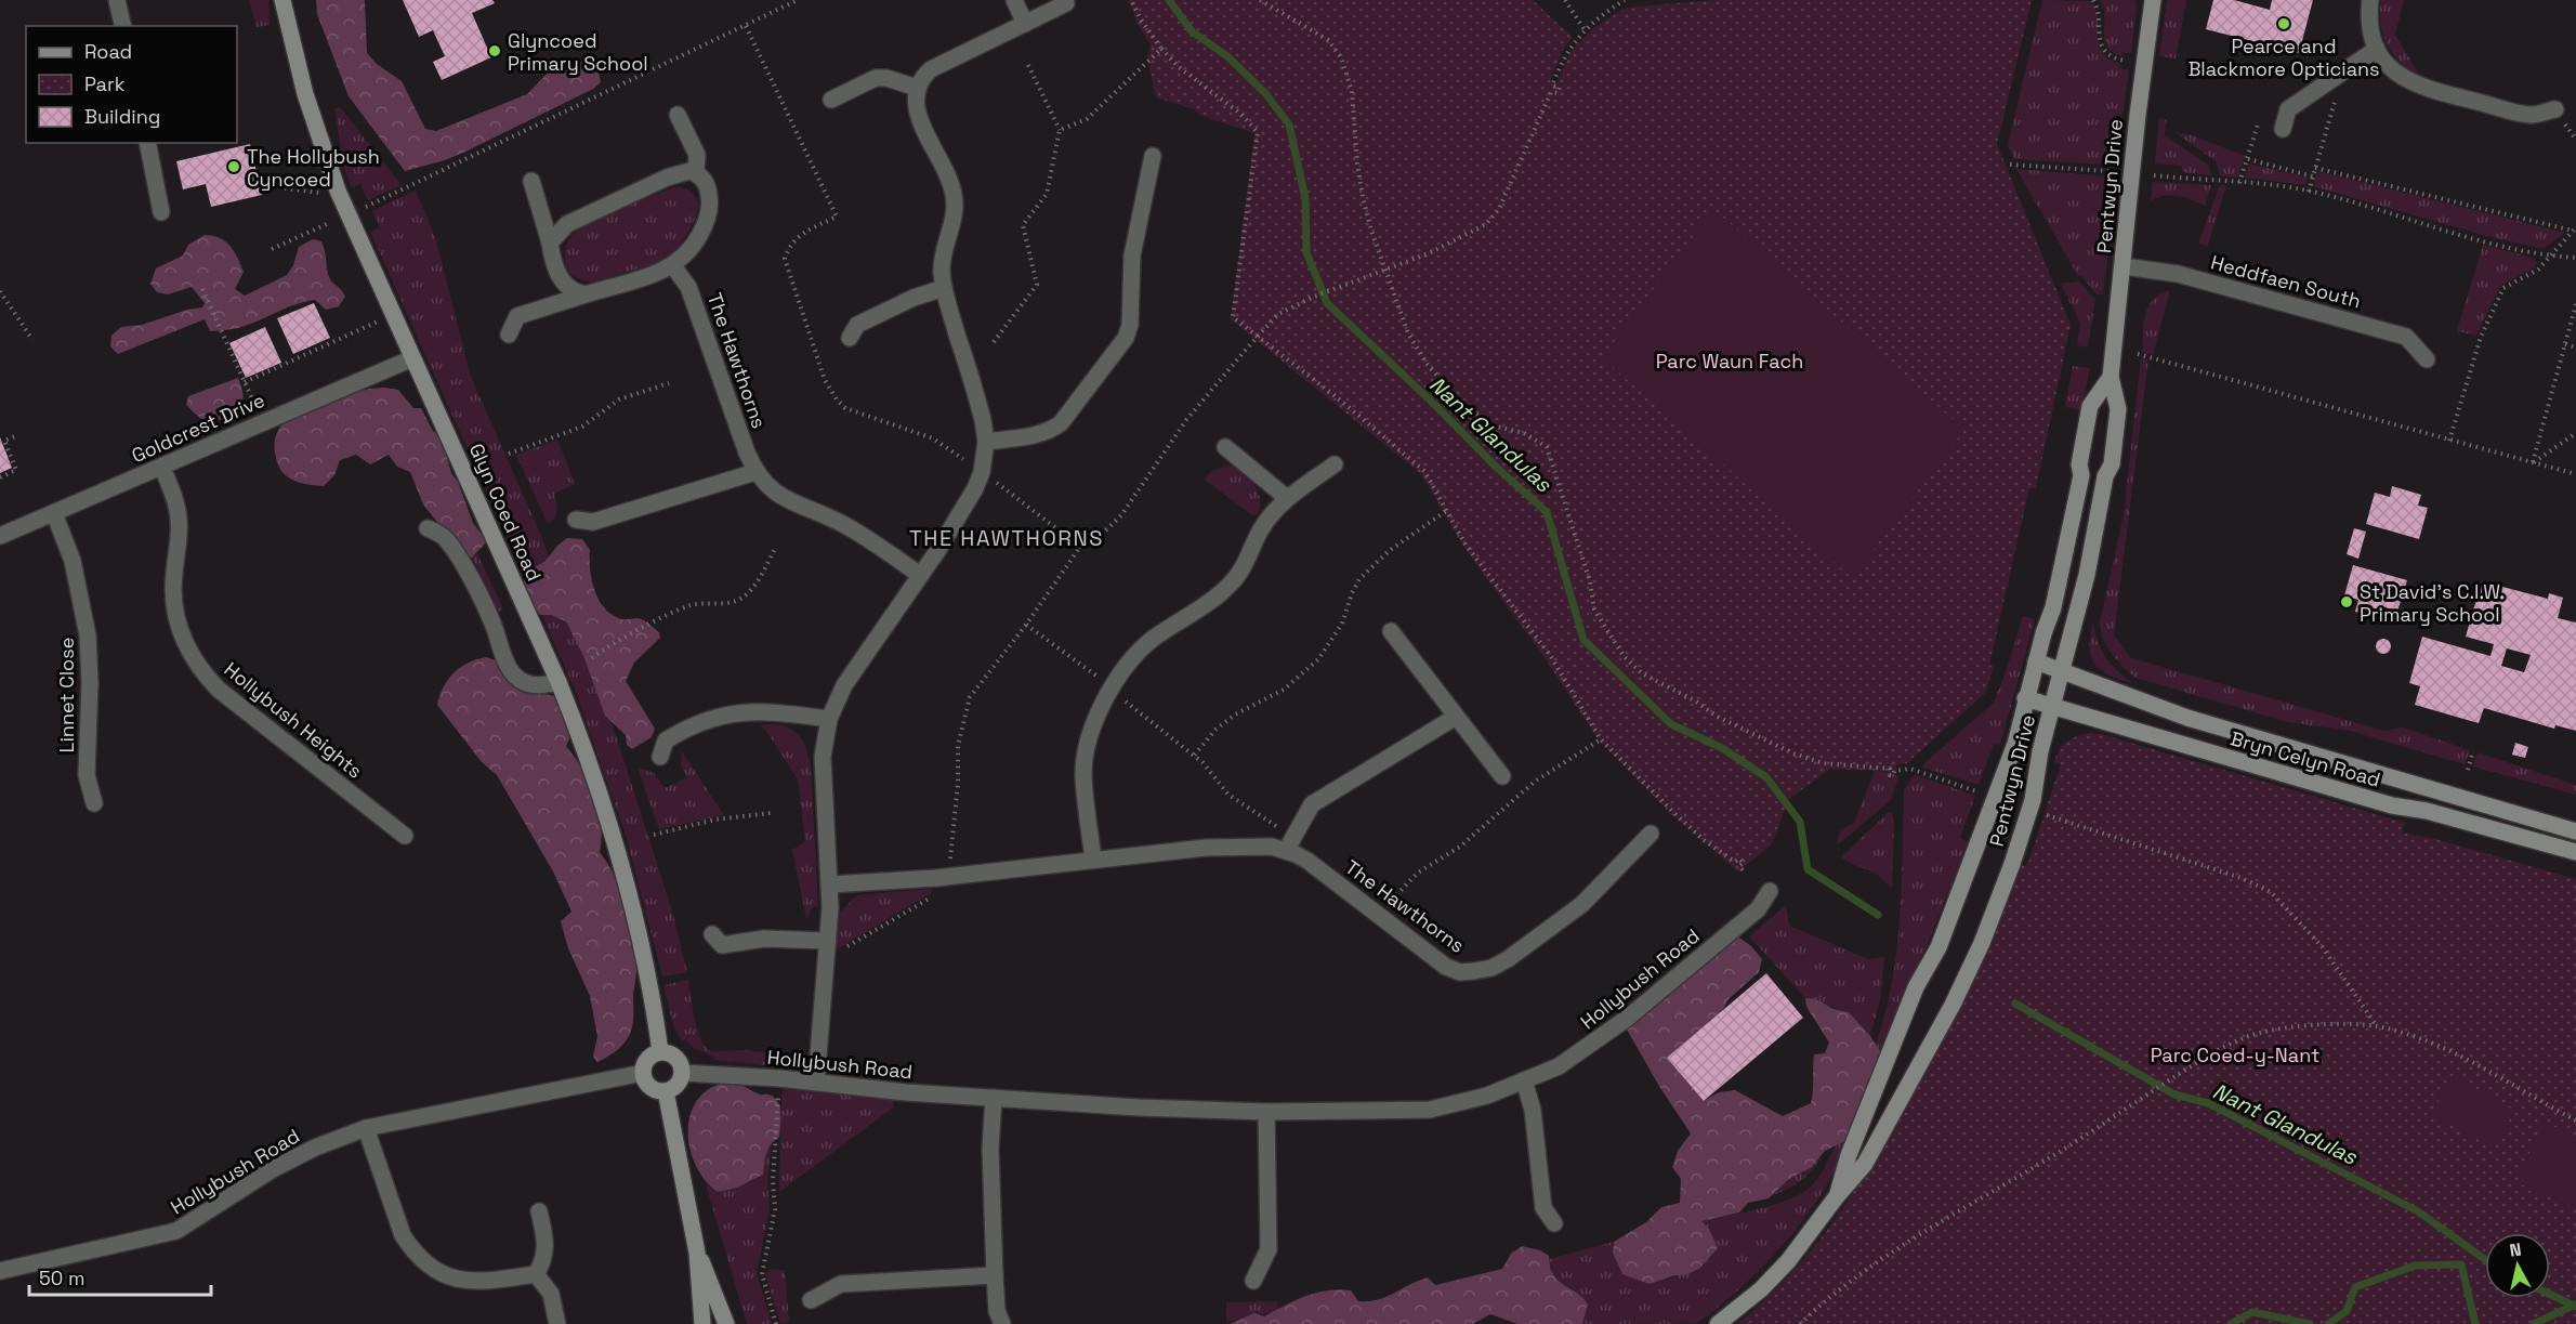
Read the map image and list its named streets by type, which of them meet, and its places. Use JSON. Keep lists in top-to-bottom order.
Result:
{
  "streets": {
    "street": [
      "Pentwyn Drive",
      "Heddfaen South",
      "The Hawthorns",
      "Goldcrest Drive",
      "Glyn Coed Road",
      "Linnet Close",
      "Hollybush Heights",
      "Bryn Celyn Road",
      "Hollybush Road"
    ]
  },
  "crossings": [
    ["Pentwyn Drive", "Heddfaen South"],
    ["Pentwyn Drive", "Bryn Celyn Road"],
    ["Goldcrest Drive", "Glyn Coed Road"],
    ["Goldcrest Drive", "Linnet Close"],
    ["Goldcrest Drive", "Hollybush Heights"],
    ["Glyn Coed Road", "Hollybush Road"]
  ],
  "districts": ["THE HAWTHORNS"],
  "water": ["Nant Glandulas"],
  "parks": ["Parc Waun Fach", "Parc Coed-y-Nant"],
  "places": [
    "Pearce and Blackmore Opticians",
    "Glyncoed Primary School",
    "The Hollybush Cyncoed",
    "St David's C.I.W. Primary School"
  ],
  "legend": ["Road", "Park", "Building"],
  "scale_bar": "50 m",
  "north": "top"
}
